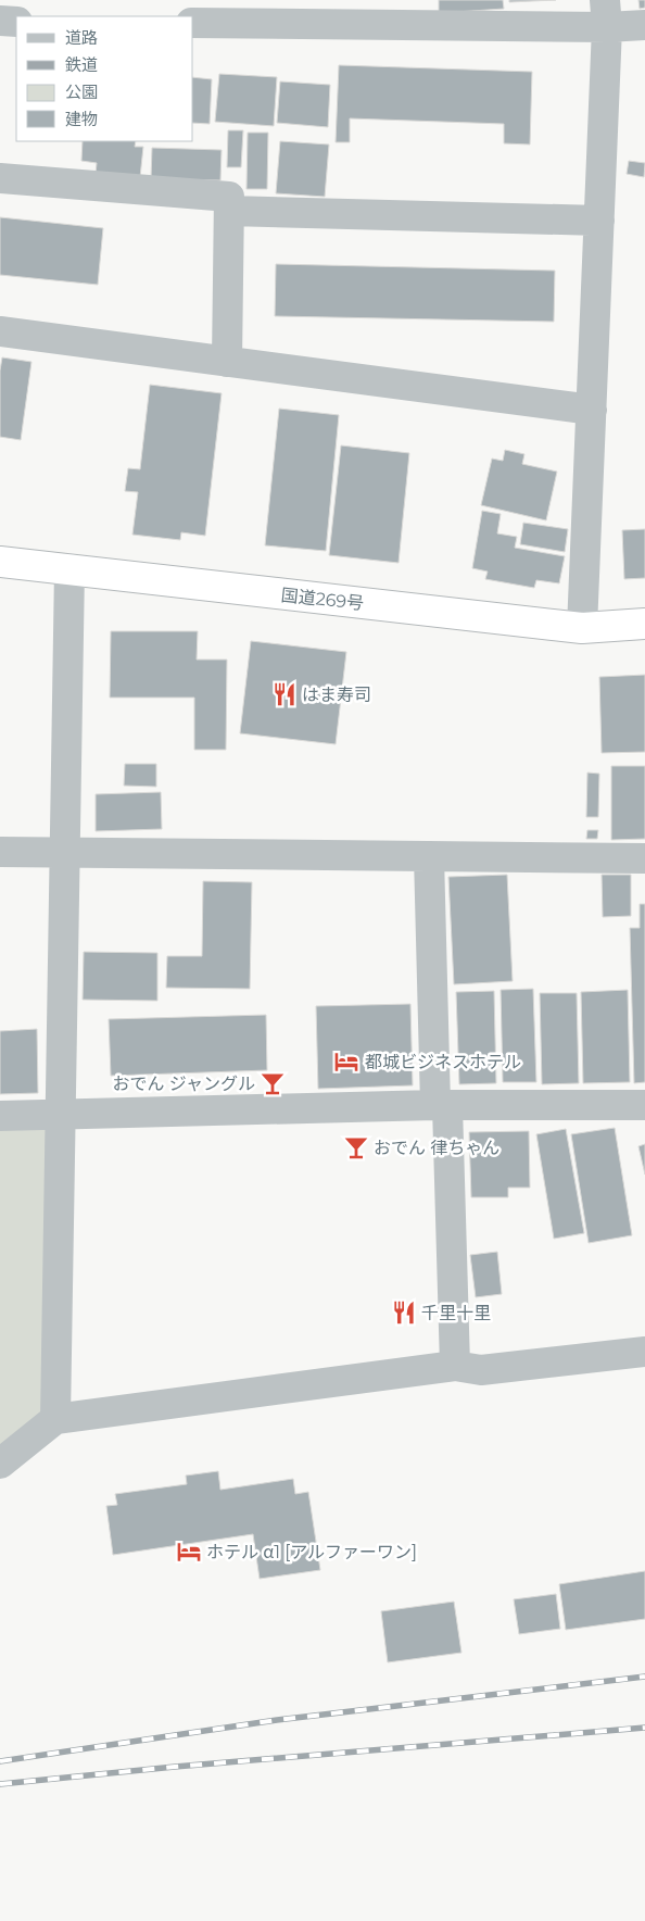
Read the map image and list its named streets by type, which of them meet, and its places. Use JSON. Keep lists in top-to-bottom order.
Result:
{
  "streets": {
    "highway": ["国道269号"]
  },
  "places": {
    "restaurant": ["はま寿司", "千里十里"],
    "hotel": ["都城ビジネスホテル", "ホテル α1 [アルファーワン]"],
    "bar": ["おでん ジャングル", "おでん 律ちゃん"]
  },
  "legend": [
    "道路",
    "鉄道",
    "公園",
    "建物"
  ]
}
